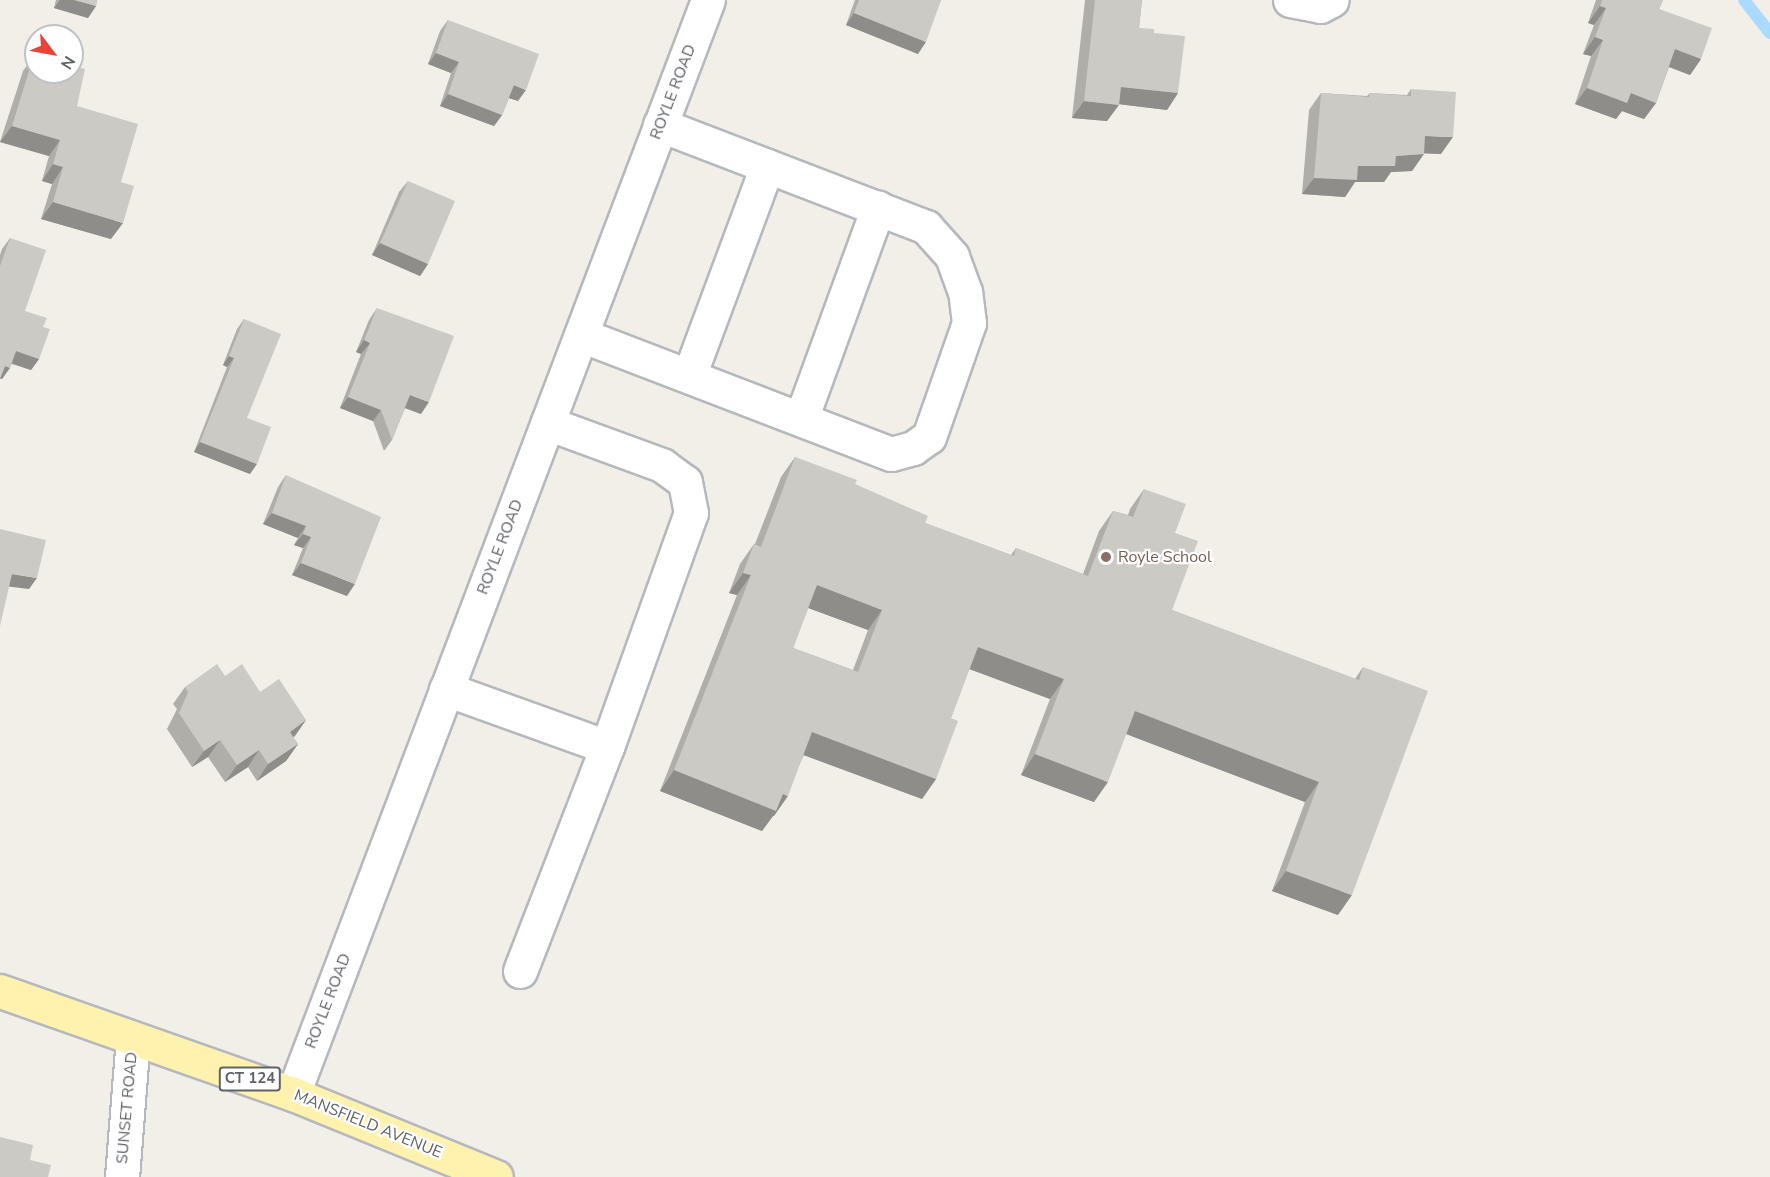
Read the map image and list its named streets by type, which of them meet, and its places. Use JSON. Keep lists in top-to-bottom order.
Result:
{
  "streets": {
    "main road": ["CT 124", "MANSFIELD AVENUE"],
    "street": ["ROYLE ROAD", "SUNSET ROAD"]
  },
  "crossings": [
    ["ROYLE ROAD", "MANSFIELD AVENUE"],
    ["SUNSET ROAD", "MANSFIELD AVENUE"]
  ],
  "places": ["Royle School"],
  "north": "bottom right"
}
